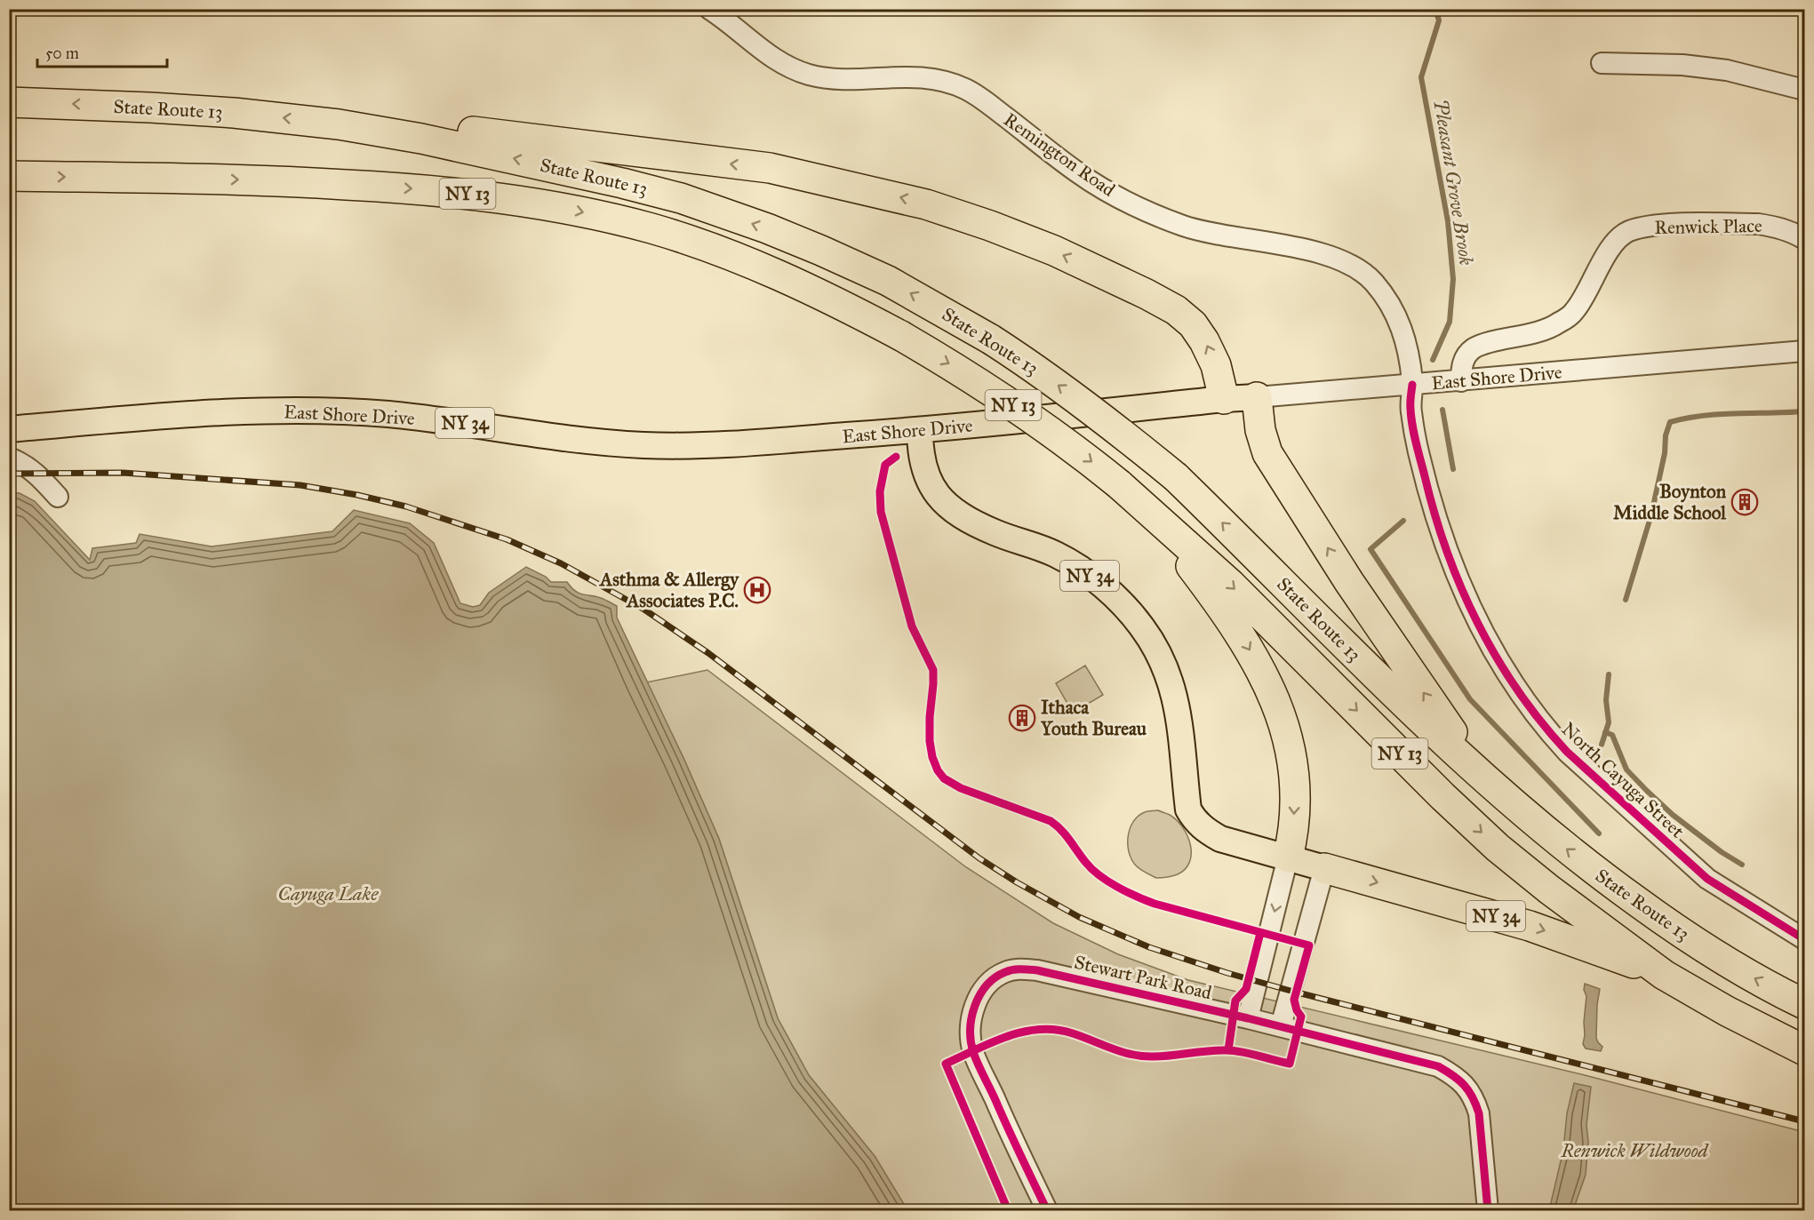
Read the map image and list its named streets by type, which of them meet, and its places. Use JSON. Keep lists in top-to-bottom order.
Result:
{
  "streets": {
    "highway": ["State Route 13", "NY 13", "NY 34"],
    "main road": ["East Shore Drive"],
    "street": [
      "Remington Road",
      "Renwick Place",
      "North Cayuga Street",
      "Stewart Park Road"
    ]
  },
  "crossings": [
    ["State Route 13", "NY 34"],
    ["Remington Road", "East Shore Drive"],
    ["Remington Road", "North Cayuga Street"],
    ["Renwick Place", "East Shore Drive"],
    ["East Shore Drive", "NY 34"],
    ["East Shore Drive", "North Cayuga Street"]
  ],
  "water": ["Pleasant Grove Brook", "Cayuga Lake"],
  "parks": ["Renwick Wildwood"],
  "places": {
    "building": ["Boynton Middle School", "Ithaca Youth Bureau"],
    "hospital": ["Asthma & Allergy Associates P.C."]
  },
  "scale_bar": "50 m"
}
